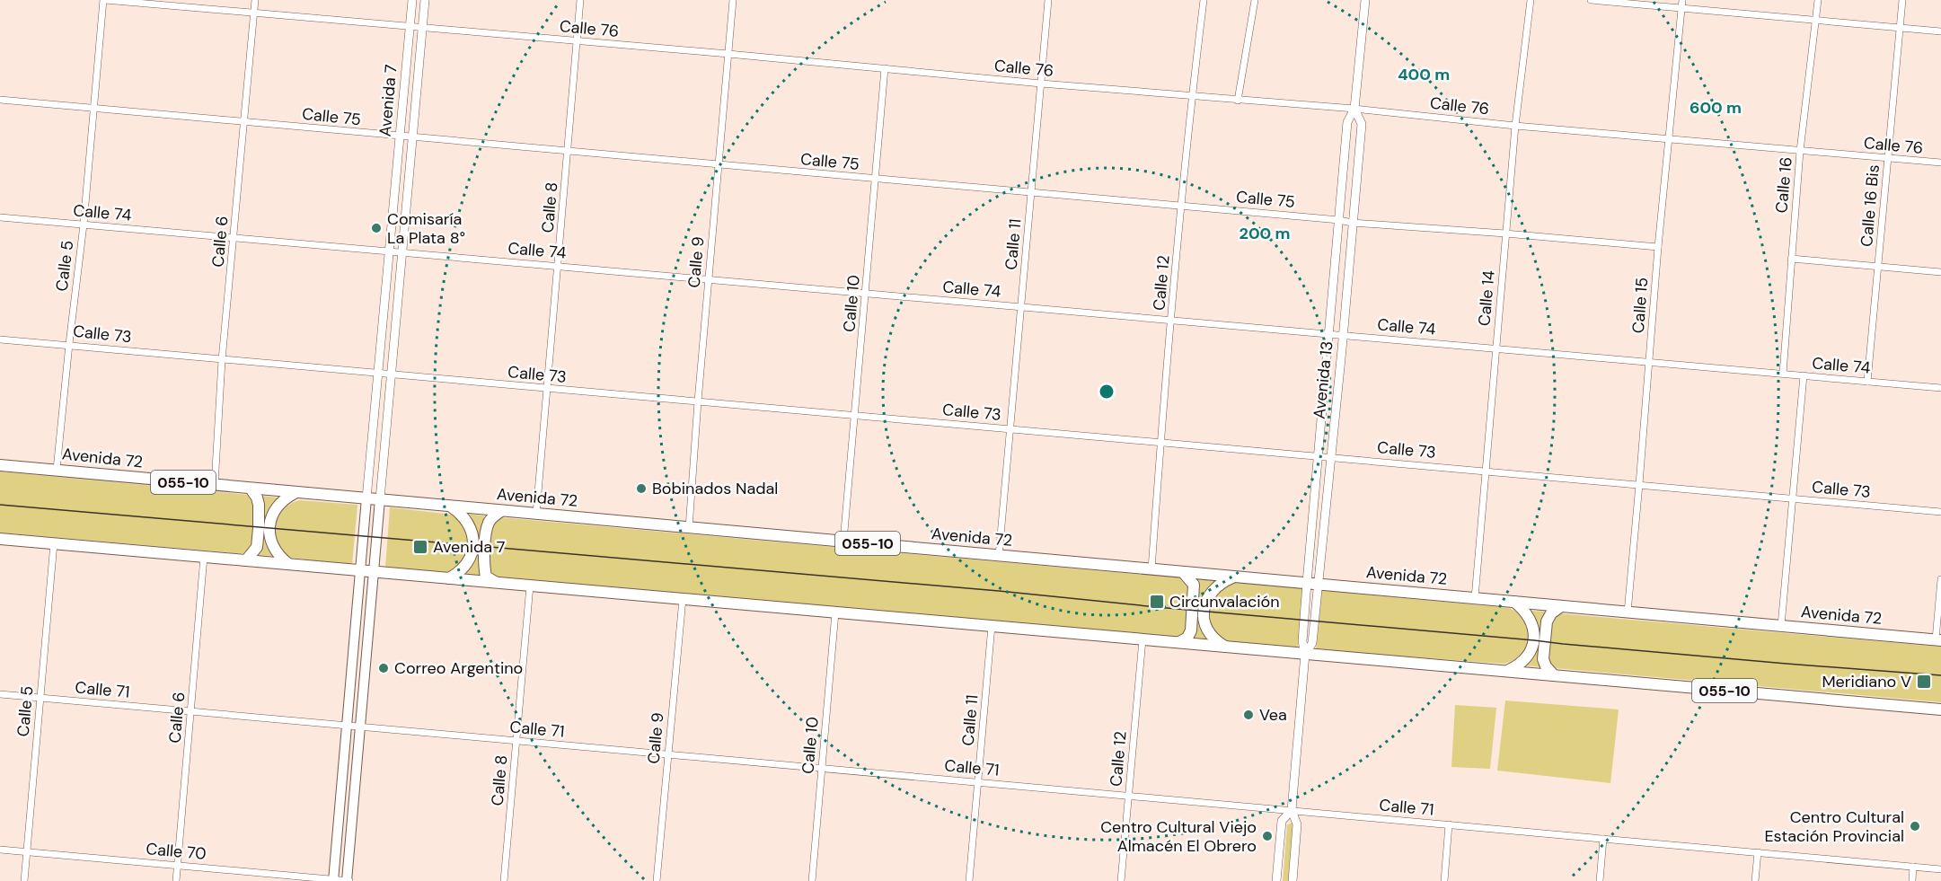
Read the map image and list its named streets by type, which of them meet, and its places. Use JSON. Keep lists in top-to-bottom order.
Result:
{
  "streets": {
    "highway": ["Avenida 72", "055-10"],
    "main road": ["Avenida 7", "Avenida 13"],
    "street": [
      "Calle 76",
      "Calle 75",
      "Calle 16",
      "Calle 16 Bis",
      "Calle 8",
      "Calle 74",
      "Calle 6",
      "Calle 11",
      "Calle 9",
      "Calle 5",
      "Calle 12",
      "Calle 14",
      "Calle 10",
      "Calle 15",
      "Calle 73",
      "Calle 71",
      "Calle 70"
    ]
  },
  "crossings": [
    ["Calle 76", "Avenida 7"],
    ["Calle 76", "Calle 16"],
    ["Calle 76", "Calle 16 Bis"],
    ["Calle 76", "Calle 8"],
    ["Calle 76", "Calle 6"],
    ["Calle 76", "Calle 11"],
    ["Calle 76", "Calle 9"],
    ["Calle 76", "Calle 5"],
    ["Calle 76", "Calle 12"],
    ["Calle 76", "Calle 14"],
    ["Calle 76", "Calle 10"],
    ["Calle 76", "Calle 15"],
    ["Calle 76", "Avenida 13"],
    ["Avenida 7", "Calle 75"],
    ["Avenida 7", "Calle 74"],
    ["Avenida 7", "Calle 73"],
    ["Avenida 7", "Avenida 72"],
    ["Avenida 7", "055-10"],
    ["Avenida 7", "Calle 71"],
    ["Avenida 7", "Calle 70"],
    ["Calle 75", "Calle 8"],
    ["Calle 75", "Calle 6"],
    ["Calle 75", "Calle 11"],
    ["Calle 75", "Calle 9"],
    ["Calle 75", "Calle 5"],
    ["Calle 75", "Calle 12"],
    ["Calle 75", "Calle 14"],
    ["Calle 75", "Calle 10"],
    ["Calle 75", "Calle 15"],
    ["Calle 75", "Avenida 13"],
    ["Calle 16", "Calle 74"],
    ["Calle 16 Bis", "Calle 74"],
    ["Calle 8", "Calle 74"],
    ["Calle 8", "Calle 73"],
    ["Calle 8", "Avenida 72"],
    ["Calle 8", "055-10"],
    ["Calle 8", "Calle 71"],
    ["Calle 74", "Calle 6"],
    ["Calle 74", "Calle 11"],
    ["Calle 74", "Calle 9"],
    ["Calle 74", "Calle 5"],
    ["Calle 74", "Calle 12"],
    ["Calle 74", "Calle 14"],
    ["Calle 74", "Calle 10"],
    ["Calle 74", "Calle 15"],
    ["Calle 74", "Avenida 13"],
    ["Calle 6", "Calle 73"],
    ["Calle 6", "Avenida 72"],
    ["Calle 6", "055-10"],
    ["Calle 6", "Calle 71"],
    ["Calle 6", "Calle 70"],
    ["Calle 11", "Calle 73"],
    ["Calle 11", "Avenida 72"],
    ["Calle 11", "055-10"],
    ["Calle 11", "Calle 71"],
    ["Calle 9", "Calle 73"],
    ["Calle 9", "Avenida 72"],
    ["Calle 9", "055-10"],
    ["Calle 9", "Calle 71"],
    ["Calle 5", "Calle 73"],
    ["Calle 5", "Avenida 72"],
    ["Calle 5", "055-10"],
    ["Calle 5", "Calle 71"],
    ["Calle 5", "Calle 70"],
    ["Calle 12", "Calle 73"],
    ["Calle 12", "Avenida 72"],
    ["Calle 12", "055-10"],
    ["Calle 12", "Calle 71"],
    ["Calle 14", "Calle 73"],
    ["Calle 14", "Avenida 72"],
    ["Calle 10", "Calle 73"],
    ["Calle 10", "Avenida 72"],
    ["Calle 10", "055-10"],
    ["Calle 10", "Calle 71"],
    ["Calle 15", "Calle 73"],
    ["Calle 15", "Avenida 72"],
    ["Calle 73", "Avenida 13"],
    ["Avenida 13", "Avenida 72"],
    ["Avenida 13", "055-10"],
    ["Avenida 13", "Calle 71"]
  ],
  "places": {
    "other": [
      "Comisaría La Plata 8°",
      "Bobinados Nadal",
      "Correo Argentino",
      "Vea",
      "Centro Cultural Estación Provincial",
      "Centro Cultural Viejo Almacén El Obrero"
    ],
    "transit": ["Avenida 7", "Circunvalación", "Meridiano V"]
  },
  "rings": ["400 m", "600 m", "200 m"]
}
